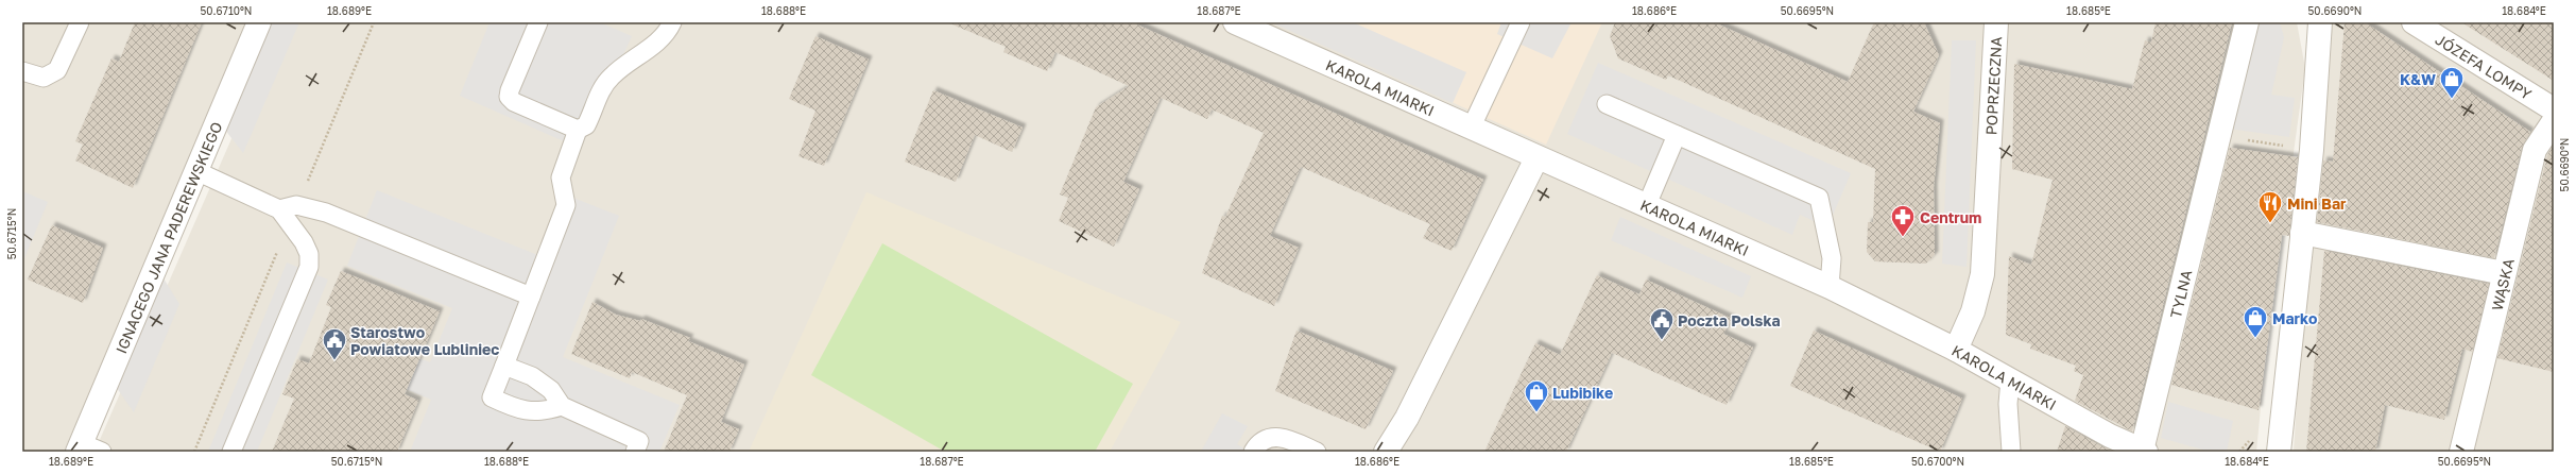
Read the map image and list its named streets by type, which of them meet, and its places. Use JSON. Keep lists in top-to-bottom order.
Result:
{
  "streets": {
    "street": [
      "JÓZEFA LOMPY",
      "POPRZECZNA",
      "KAROLA MIARKI",
      "IGNACEGO JANA PADEREWSKIEGO",
      "WĄSKA",
      "TYLNA"
    ]
  },
  "crossings": [
    ["POPRZECZNA", "KAROLA MIARKI"],
    ["KAROLA MIARKI", "TYLNA"]
  ],
  "places": {
    "shop": ["K&W", "Marko", "Lubibike"],
    "restaurant": ["Mini Bar"],
    "pharmacy": ["Centrum"],
    "public building": ["Poczta Polska", "Starostwo Powiatowe Lubliniec"]
  },
  "coordinates": [
    "50.6710°N",
    "18.689°E",
    "18.688°E",
    "18.687°E",
    "18.686°E",
    "50.6695°N",
    "18.685°E",
    "50.6690°N",
    "18.684°E",
    "50.6715°N",
    "50.6700°N"
  ]
}
